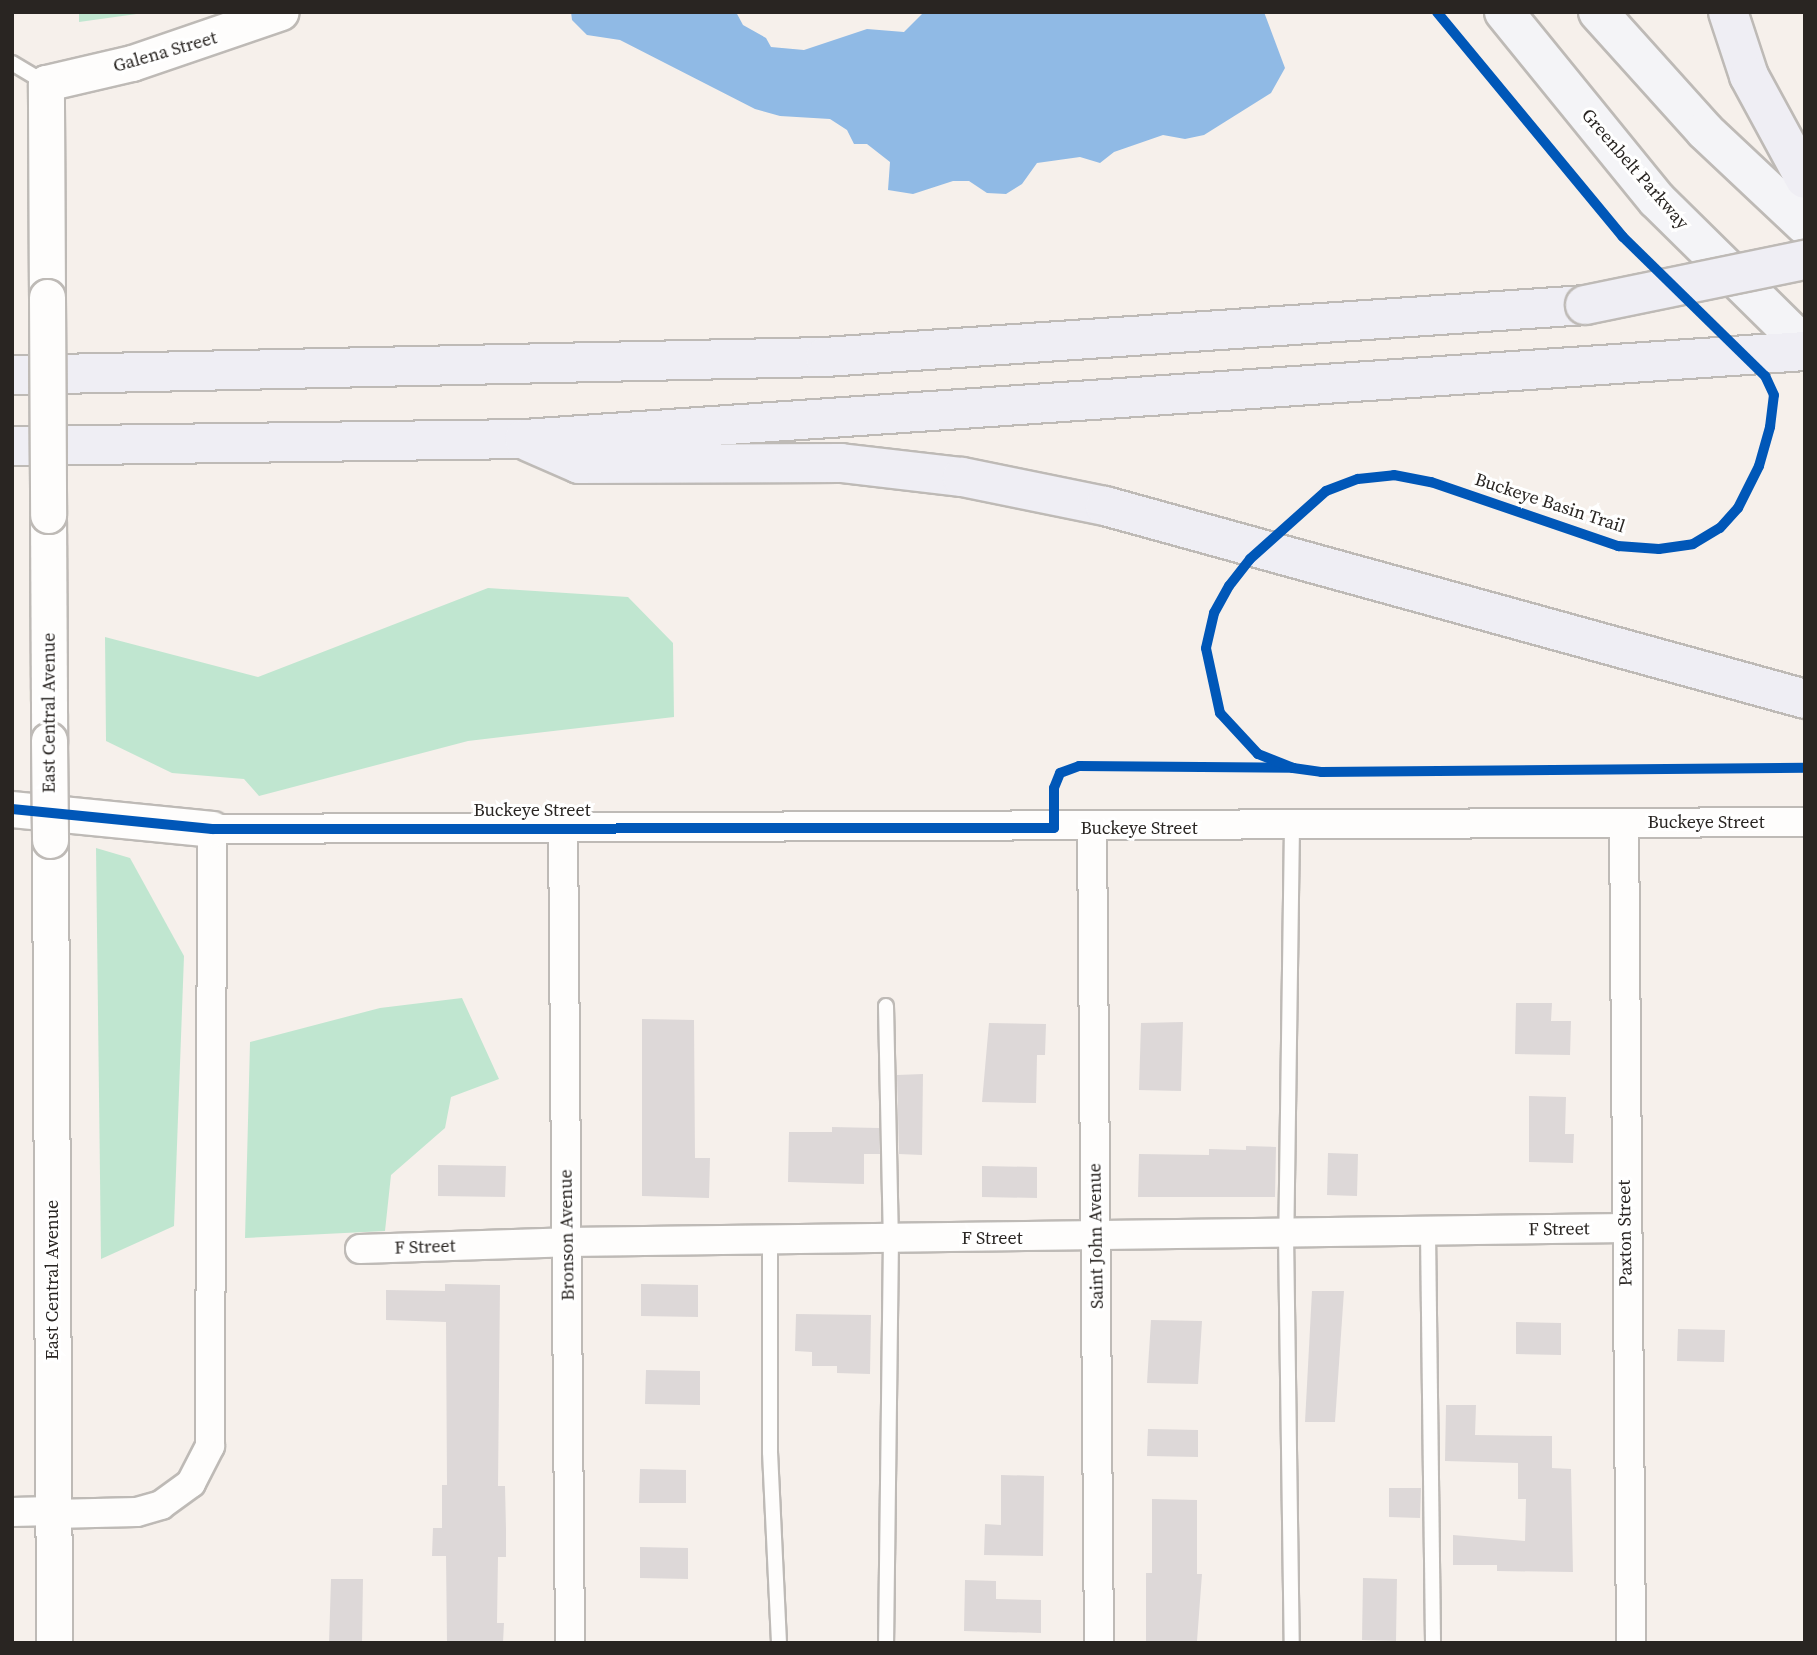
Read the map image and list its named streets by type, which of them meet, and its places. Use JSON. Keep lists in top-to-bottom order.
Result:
{
  "streets": {
    "main road": ["Greenbelt Parkway"],
    "street": [
      "Galena Street",
      "East Central Avenue",
      "Buckeye Street",
      "F Street",
      "Paxton Street",
      "Bronson Avenue",
      "Saint John Avenue"
    ],
    "cycle path": ["Buckeye Basin Trail"]
  },
  "crossings": [
    ["Galena Street", "East Central Avenue"],
    ["Buckeye Street", "Paxton Street"],
    ["Buckeye Street", "Bronson Avenue"],
    ["Buckeye Street", "Saint John Avenue"],
    ["F Street", "Paxton Street"],
    ["F Street", "Bronson Avenue"],
    ["F Street", "Saint John Avenue"]
  ]
}
